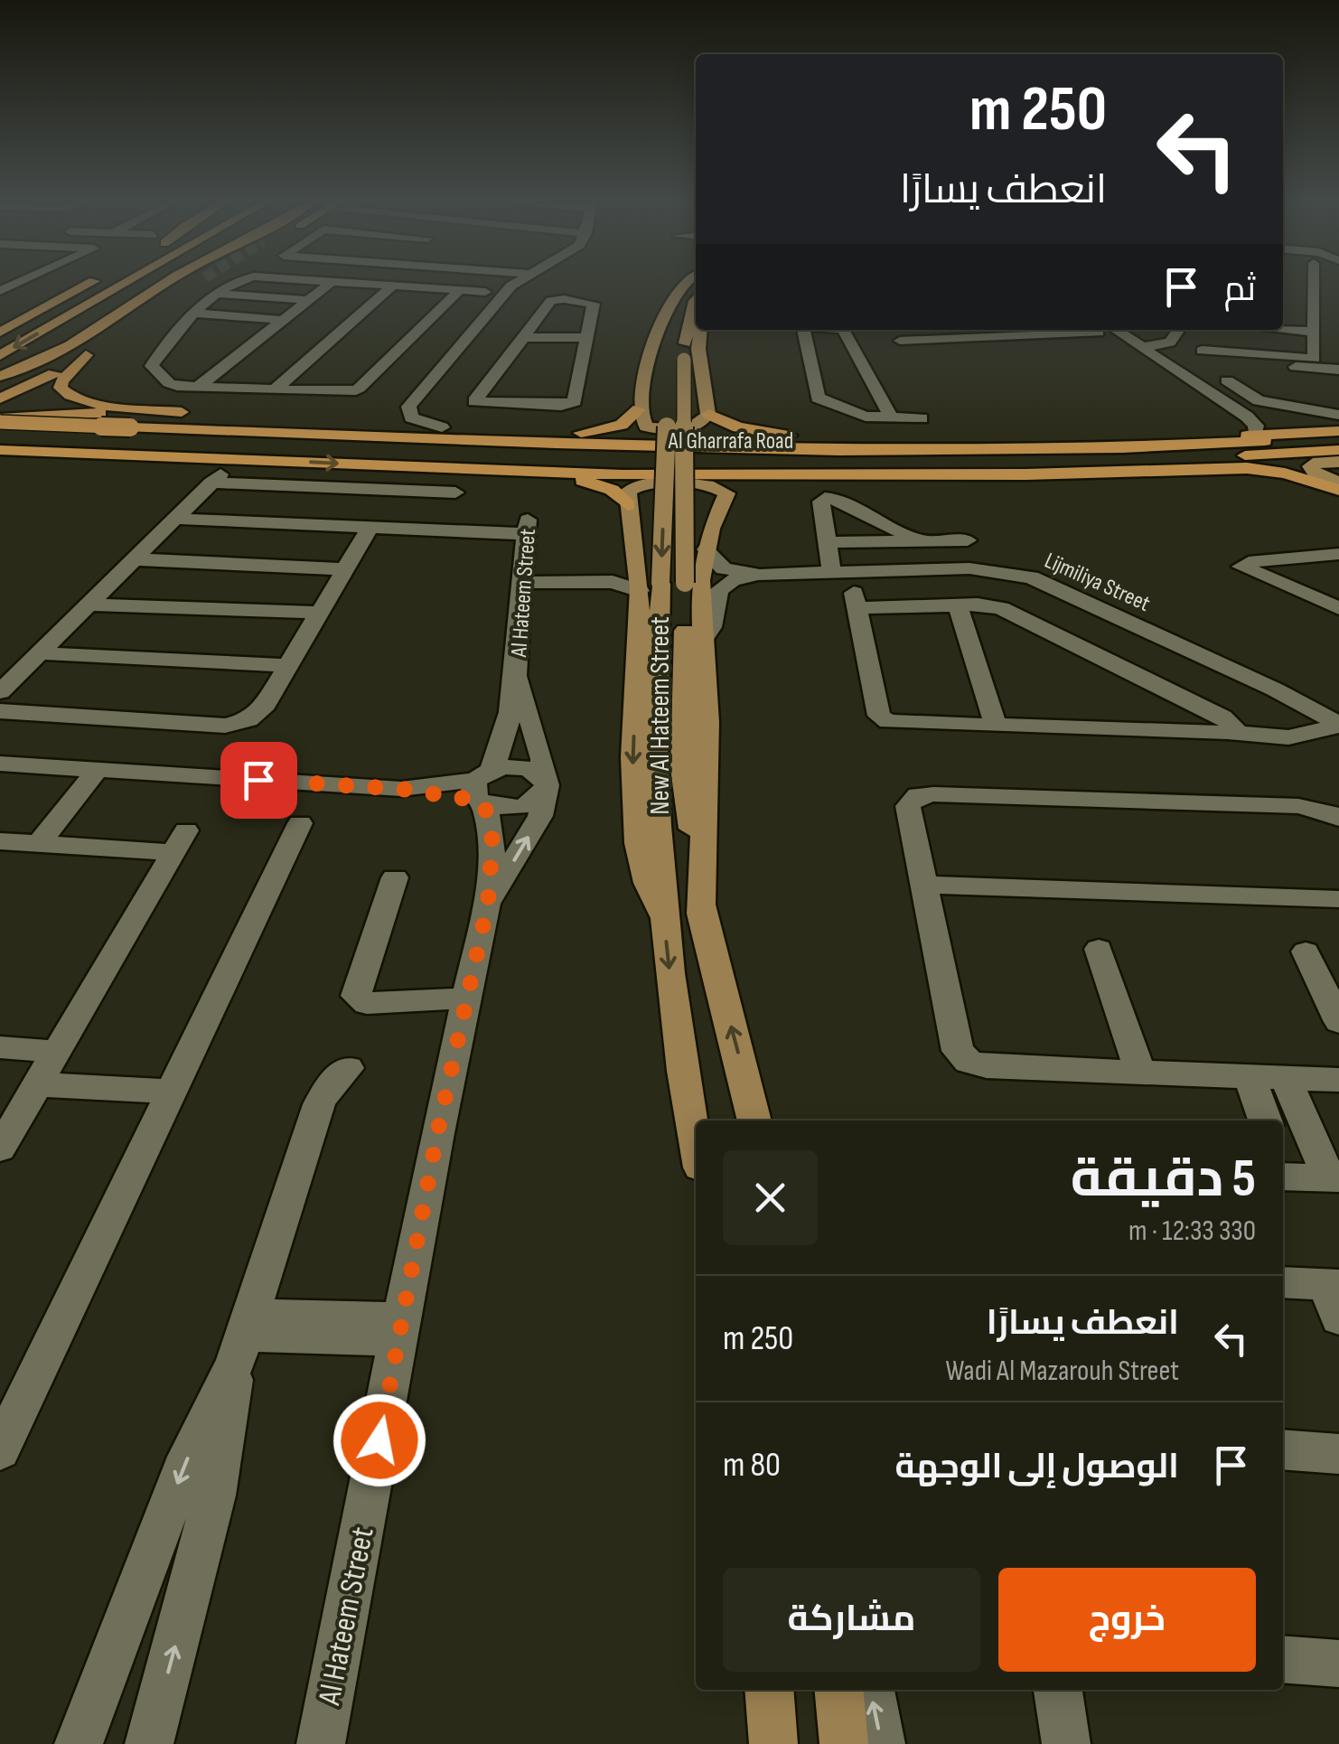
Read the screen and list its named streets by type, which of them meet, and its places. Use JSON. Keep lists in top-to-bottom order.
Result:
{
  "streets": {
    "highway": ["Al Gharrafa Road"],
    "main road": ["New Al Hateem Street"],
    "street": ["Lijmiliya Street", "Al Hateem Street"]
  },
  "page": {
    "turn": ["250 m", "انعطف يسارًا"],
    "then": "ثم",
    "heading": ["5 دقيقة", "330 m · 12:33"],
    "list": [
      {
        "name": "انعطف يسارًا",
        "note": "Wadi Al Mazarouh Street",
        "value": "250 m"
      },
      {
        "name": "الوصول إلى الوجهة",
        "value": "80 m"
      }
    ],
    "buttons": ["خروج", "مشاركة"]
  }
}
